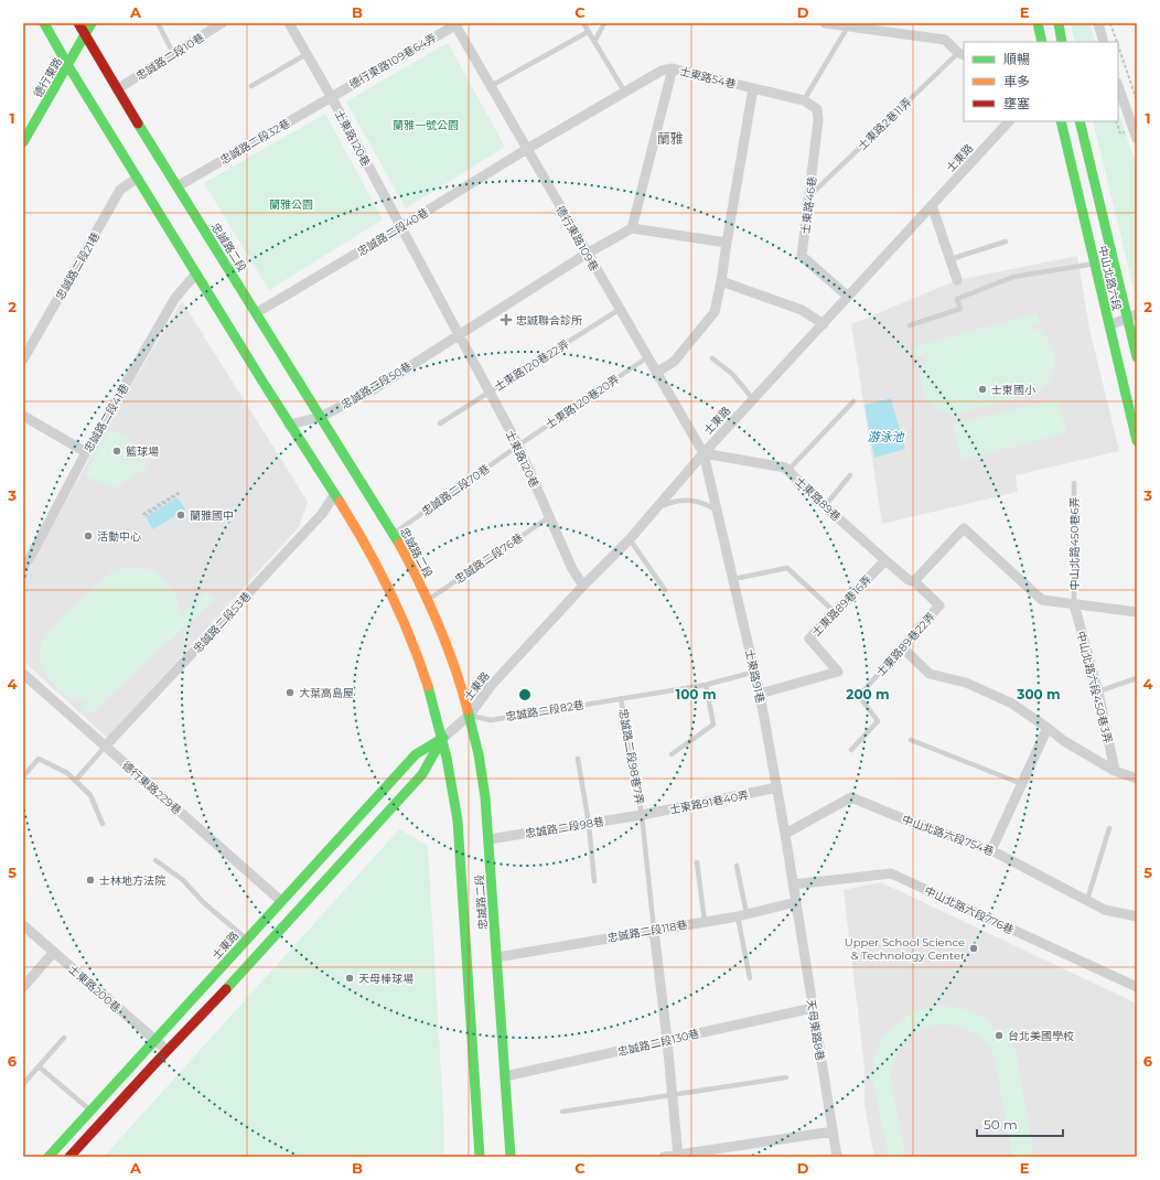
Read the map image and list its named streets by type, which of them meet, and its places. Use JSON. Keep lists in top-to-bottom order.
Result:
{
  "streets": {
    "street": [
      "忠誠路二段10巷",
      "德行東路109巷64弄",
      "德行東路",
      "士東路54巷",
      "士東路120巷",
      "忠誠路二段32巷",
      "士東路",
      "士東路46巷",
      "忠誠路二段40巷",
      "德行東路109巷",
      "忠誠路二段",
      "忠誠路二段21巷",
      "中山北路六段",
      "忠誠路二段50巷",
      "忠誠路二段41巷",
      "士東路89巷",
      "士東路89巷16弄",
      "忠誠路二段53巷",
      "士東路89巷22弄",
      "士東路91巷",
      "中山北路六段450巷3弄",
      "德行東路229巷",
      "士東路91巷40弄",
      "忠誠路二段98巷",
      "中山北路六段754巷",
      "中山北路六段776巷",
      "忠誠路二段118巷",
      "士東路200巷",
      "天母東路8巷",
      "忠誠路二段130巷"
    ],
    "lane": [
      "士東路2巷11弄",
      "士東路120巷22弄",
      "士東路120巷20弄",
      "忠誠路二段70巷",
      "中山北路450巷6弄",
      "忠誠路二段76巷",
      "忠誠路二段82巷",
      "忠誠路二段98巷7弄"
    ]
  },
  "crossings": [
    ["忠誠路二段10巷", "忠誠路二段"],
    ["德行東路109巷64弄", "士東路120巷"],
    ["德行東路109巷64弄", "忠誠路二段32巷"],
    ["德行東路109巷64弄", "德行東路109巷"],
    ["德行東路", "忠誠路二段"],
    ["士東路54巷", "忠誠路二段40巷"],
    ["士東路54巷", "德行東路109巷"],
    ["士東路2巷11弄", "士東路46巷"],
    ["士東路120巷", "忠誠路二段32巷"],
    ["士東路120巷", "士東路"],
    ["士東路120巷", "忠誠路二段40巷"],
    ["士東路120巷", "士東路120巷22弄"],
    ["士東路120巷", "忠誠路二段50巷"],
    ["士東路120巷", "士東路120巷20弄"],
    ["士東路120巷", "忠誠路二段70巷"],
    ["士東路120巷", "忠誠路二段76巷"],
    ["忠誠路二段32巷", "忠誠路二段"],
    ["士東路", "士東路46巷"],
    ["士東路", "德行東路109巷"],
    ["士東路", "忠誠路二段"],
    ["士東路", "士東路89巷"],
    ["士東路", "士東路91巷"],
    ["士東路", "忠誠路二段82巷"],
    ["士東路", "德行東路229巷"],
    ["士東路", "士東路200巷"],
    ["忠誠路二段40巷", "德行東路109巷"],
    ["忠誠路二段40巷", "忠誠路二段"],
    ["德行東路109巷", "士東路120巷22弄"],
    ["德行東路109巷", "忠誠路二段50巷"],
    ["德行東路109巷", "士東路120巷20弄"],
    ["德行東路109巷", "士東路89巷"],
    ["德行東路109巷", "士東路91巷"],
    ["忠誠路二段", "忠誠路二段21巷"],
    ["忠誠路二段", "忠誠路二段50巷"],
    ["忠誠路二段", "忠誠路二段41巷"],
    ["忠誠路二段", "忠誠路二段70巷"],
    ["忠誠路二段", "忠誠路二段76巷"],
    ["忠誠路二段", "忠誠路二段53巷"],
    ["忠誠路二段", "忠誠路二段82巷"],
    ["忠誠路二段", "忠誠路二段98巷"],
    ["忠誠路二段", "忠誠路二段118巷"],
    ["忠誠路二段", "忠誠路二段130巷"],
    ["士東路120巷20弄", "忠誠路二段70巷"],
    ["士東路89巷", "士東路89巷16弄"],
    ["士東路89巷", "士東路89巷22弄"],
    ["士東路89巷", "士東路91巷"],
    ["中山北路450巷6弄", "中山北路六段450巷3弄"],
    ["士東路89巷16弄", "士東路91巷"],
    ["忠誠路二段53巷", "德行東路229巷"],
    ["士東路91巷", "忠誠路二段82巷"],
    ["士東路91巷", "士東路91巷40弄"],
    ["士東路91巷", "中山北路六段754巷"],
    ["士東路91巷", "中山北路六段776巷"],
    ["士東路91巷", "忠誠路二段118巷"],
    ["士東路91巷", "天母東路8巷"],
    ["忠誠路二段82巷", "忠誠路二段98巷7弄"],
    ["忠誠路二段98巷7弄", "士東路91巷40弄"],
    ["忠誠路二段98巷7弄", "忠誠路二段98巷"],
    ["忠誠路二段98巷7弄", "忠誠路二段118巷"],
    ["士東路91巷40弄", "忠誠路二段98巷"],
    ["忠誠路二段118巷", "天母東路8巷"],
    ["天母東路8巷", "忠誠路二段130巷"]
  ],
  "districts": ["蘭雅"],
  "water": ["游泳池"],
  "parks": ["蘭雅一號公園", "蘭雅公園"],
  "places": {
    "health": ["忠誠聯合診所"],
    "other": [
      "士東國小",
      "籃球場",
      "蘭雅國中",
      "活動中心",
      "大葉高島屋",
      "士林地方法院",
      "Upper School Science & Technology Center",
      "天母棒球場",
      "台北美國學校"
    ]
  },
  "legend": ["順暢", "車多", "壅塞"],
  "scale_bar": "50 m",
  "grid": {
    "columns": [
      "A",
      "B",
      "C",
      "D",
      "E"
    ],
    "rows": [
      "1",
      "2",
      "3",
      "4",
      "5",
      "6"
    ]
  },
  "rings": ["100 m", "200 m", "300 m"]
}
